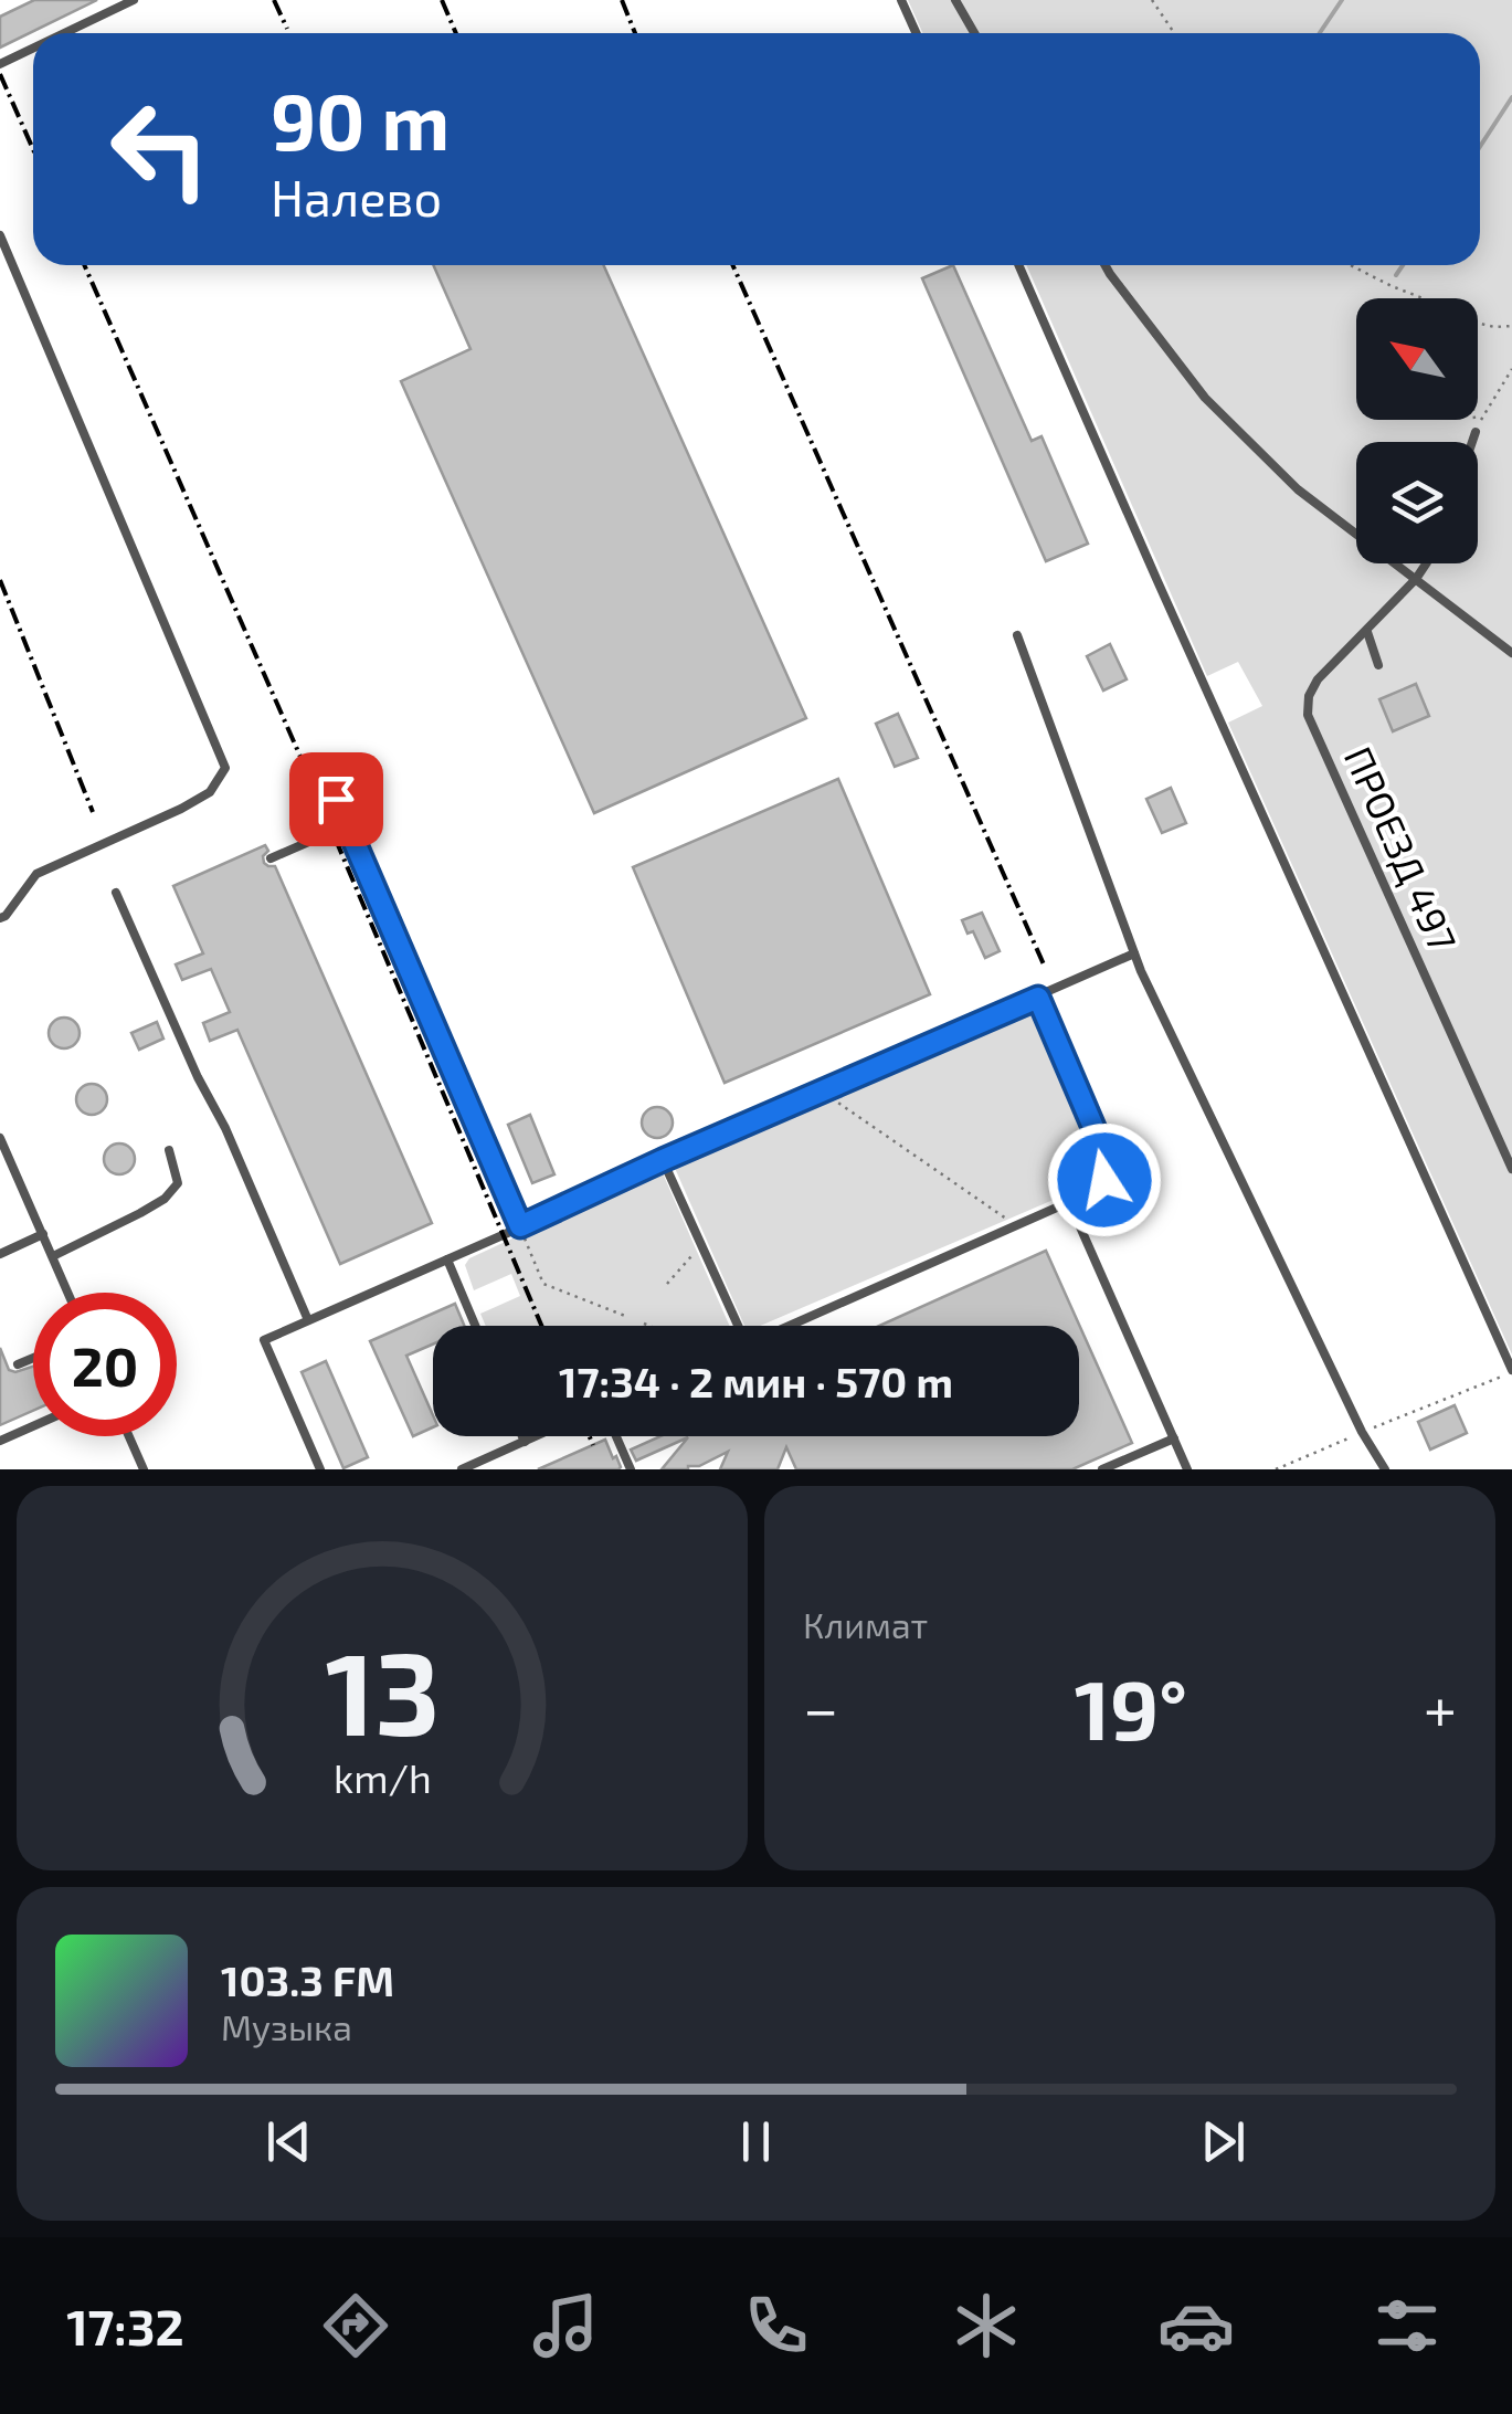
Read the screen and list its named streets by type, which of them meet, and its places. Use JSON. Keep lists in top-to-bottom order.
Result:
{
  "streets": {
    "lane": ["ПРОЕЗД 497"]
  },
  "north": "top left",
  "page": {
    "turn": ["90 m", "Налево"],
    "limit": "20",
    "trip": "17:34 · 2 мин · 570 m",
    "tile": "Климат",
    "heat": ["−", "19°", "+"],
    "song": ["103.3 FM", "Музыка"],
    "tabs": "17:32",
    "gauge": ["13", "km/h"]
  }
}
